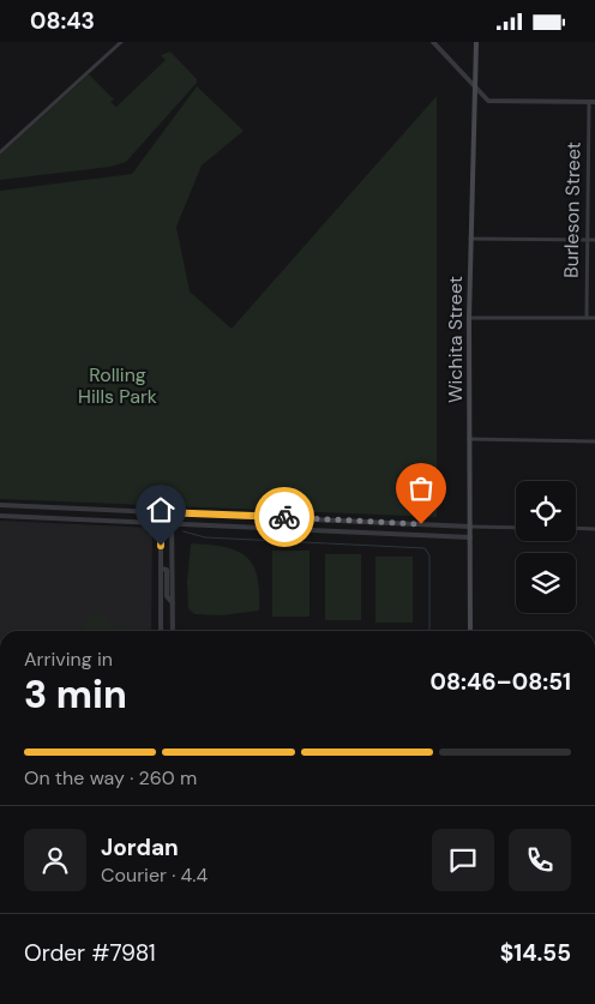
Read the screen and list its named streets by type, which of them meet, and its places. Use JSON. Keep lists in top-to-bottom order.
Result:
{
  "streets": {
    "main road": ["Wichita Street"],
    "street": ["Burleson Street"]
  },
  "parks": ["Rolling Hills Park"],
  "page": {
    "status": "08:43",
    "heading": ["3 min", "Arriving in", "08:46–08:51"],
    "panel": [
      "Jordan",
      "Courier · 4.4",
      "Order #7981",
      "$14.55"
    ],
    "bar": "On the way · 260 m"
  }
}
